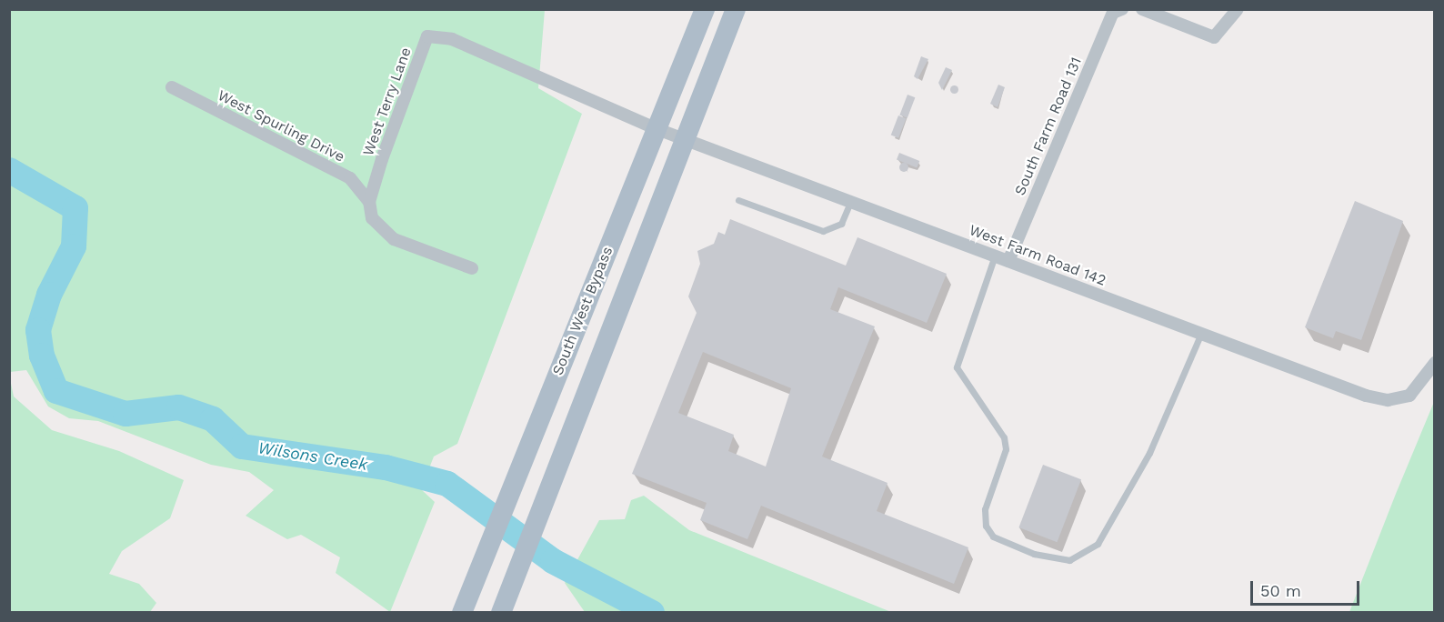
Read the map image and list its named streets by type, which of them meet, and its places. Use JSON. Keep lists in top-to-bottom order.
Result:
{
  "streets": {
    "main road": ["South West Bypass"],
    "street": [
      "West Terry Lane",
      "West Spurling Drive",
      "South Farm Road 131",
      "West Farm Road 142"
    ]
  },
  "crossings": [
    ["West Terry Lane", "West Spurling Drive"],
    ["West Terry Lane", "West Farm Road 142"],
    ["West Terry Lane", "South West Bypass"],
    ["South Farm Road 131", "West Farm Road 142"],
    ["West Farm Road 142", "South West Bypass"]
  ],
  "water": ["Wilsons Creek"],
  "scale_bar": "50 m"
}
